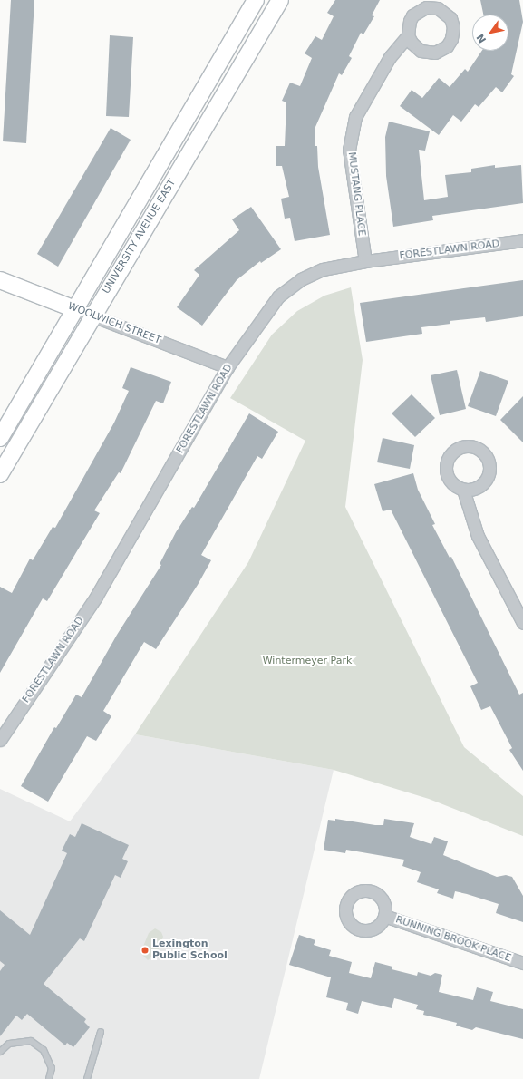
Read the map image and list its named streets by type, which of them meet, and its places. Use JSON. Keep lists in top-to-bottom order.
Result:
{
  "streets": {
    "main road": ["UNIVERSITY AVENUE EAST", "WOOLWICH STREET"],
    "street": ["MUSTANG PLACE", "FORESTLAWN ROAD", "RUNNING BROOK PLACE"]
  },
  "crossings": [
    ["MUSTANG PLACE", "FORESTLAWN ROAD"],
    ["UNIVERSITY AVENUE EAST", "WOOLWICH STREET"],
    ["FORESTLAWN ROAD", "WOOLWICH STREET"]
  ],
  "parks": ["Wintermeyer Park"],
  "places": ["Lexington Public School"],
  "north": "bottom left"
}
